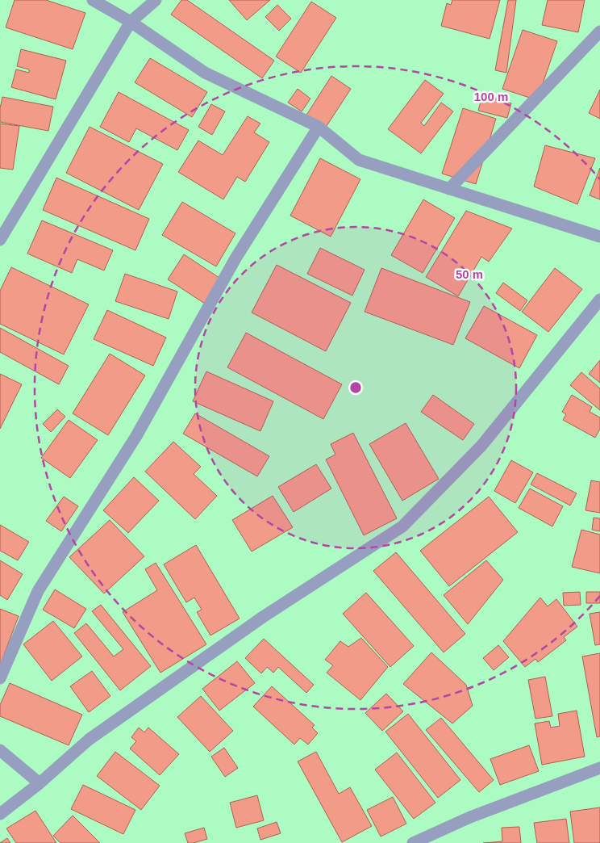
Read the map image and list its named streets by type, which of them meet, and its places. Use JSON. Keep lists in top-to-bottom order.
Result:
{
  "rings": ["100 m", "50 m"]
}
